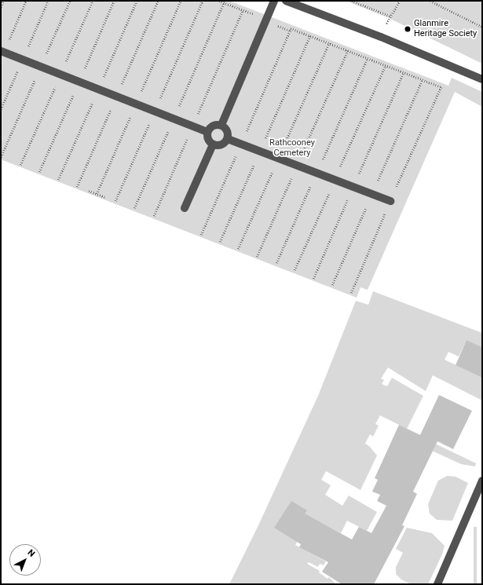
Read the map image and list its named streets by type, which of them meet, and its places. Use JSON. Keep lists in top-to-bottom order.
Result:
{
  "parks": ["Rathcooney Cemetery"],
  "places": ["Glanmire Heritage Society"],
  "north": "top right"
}
